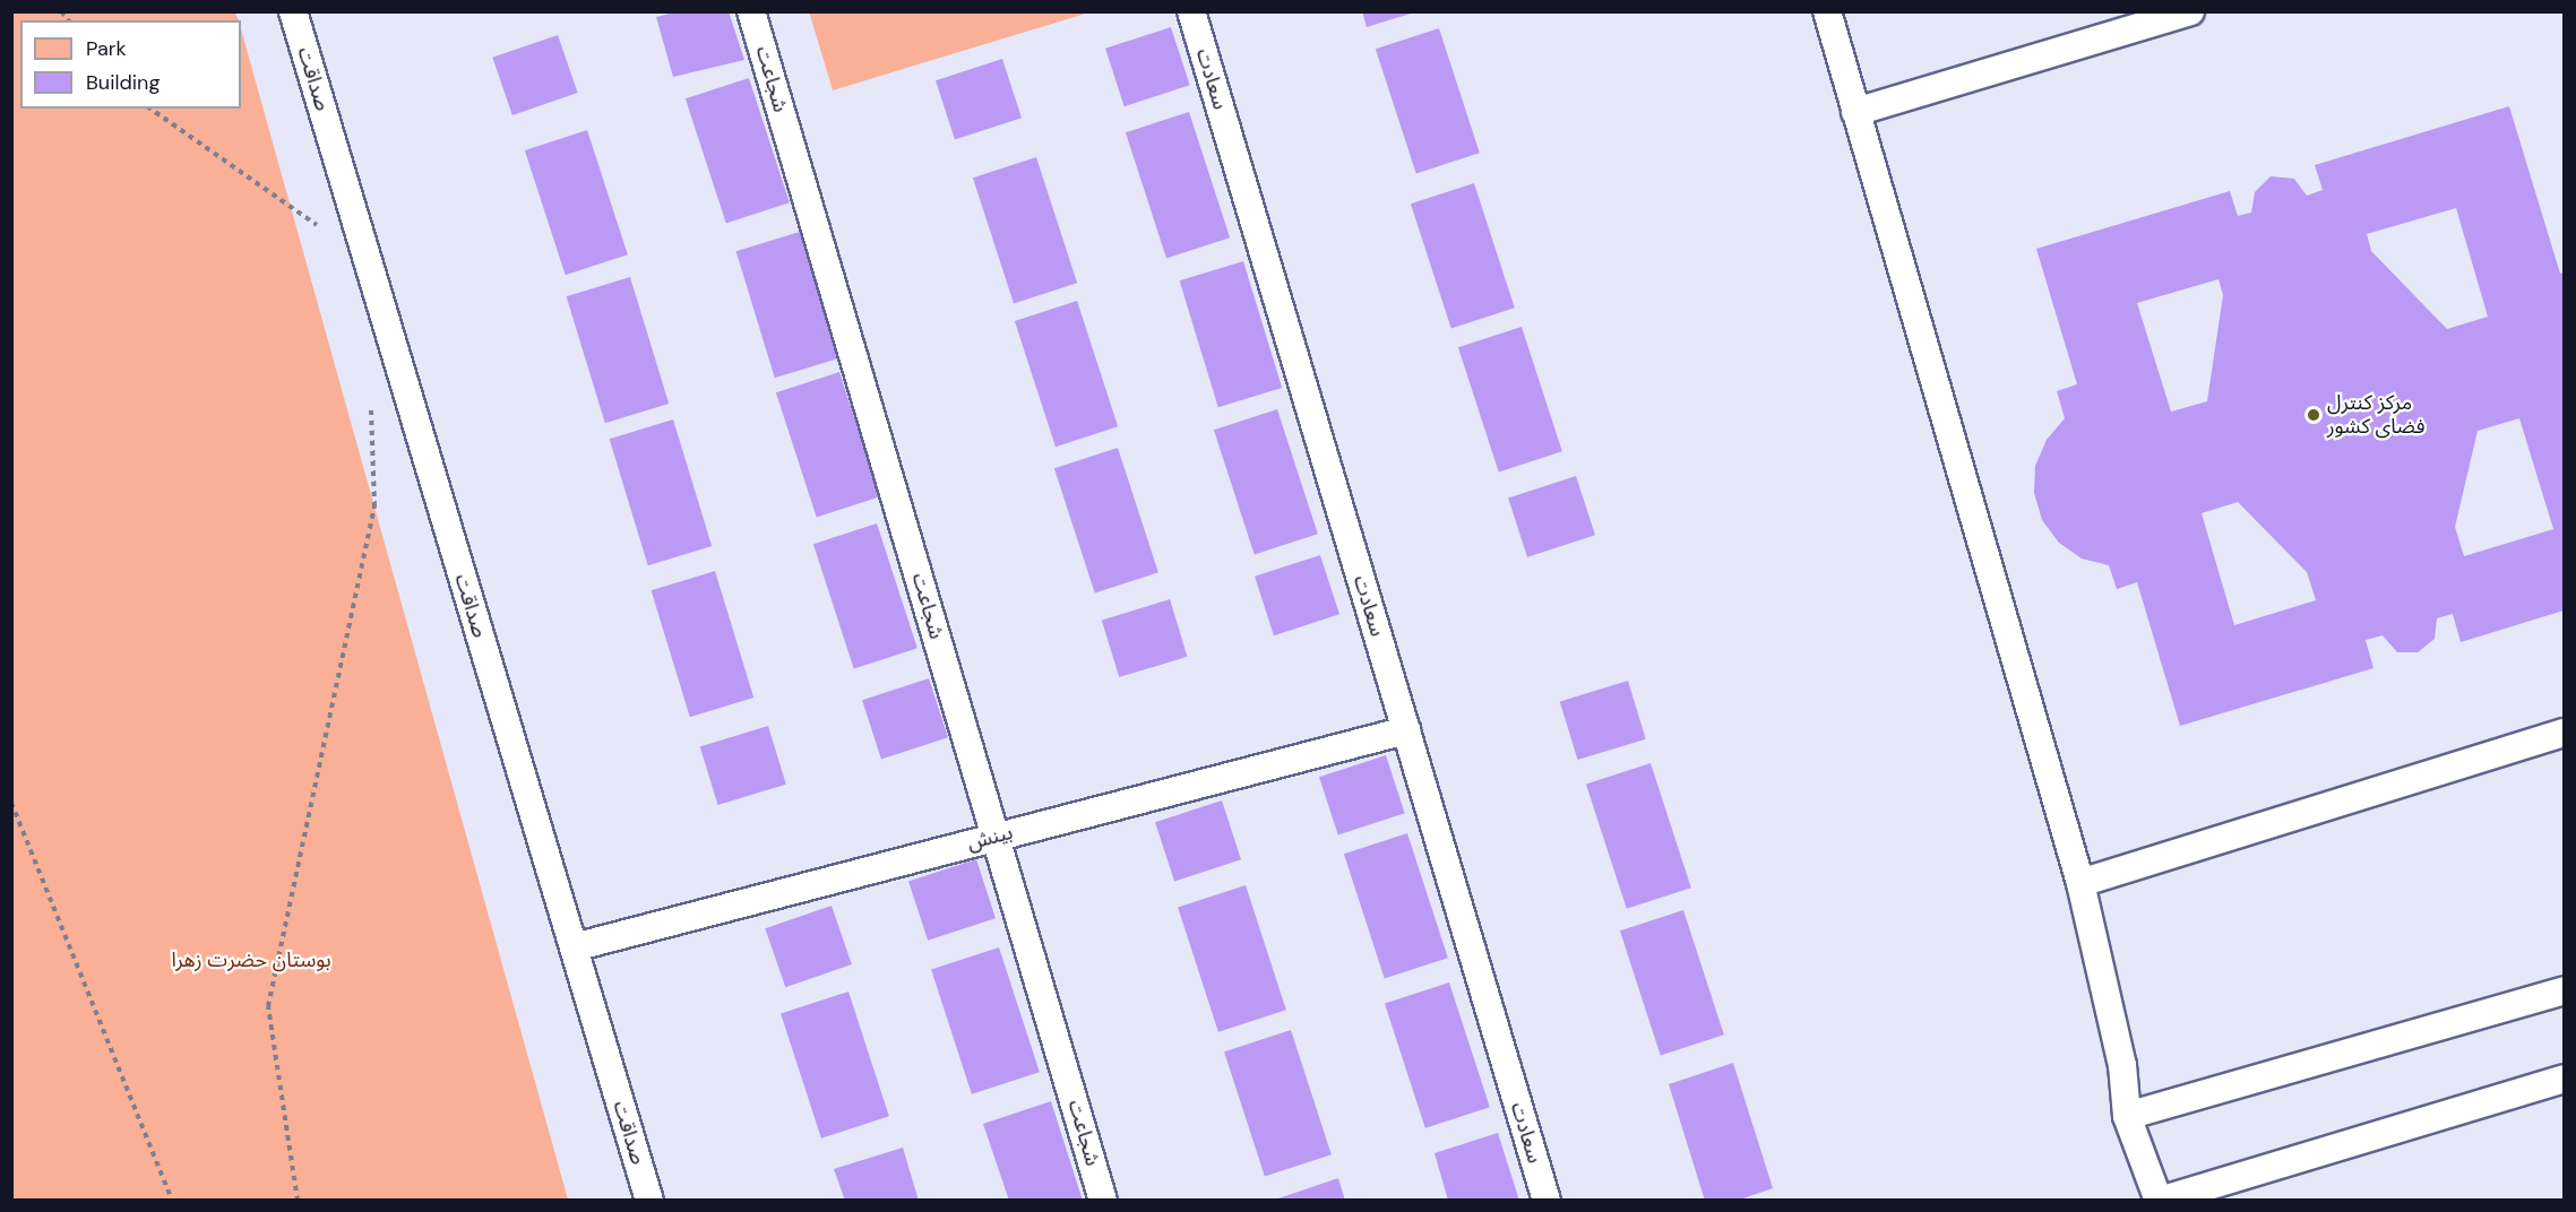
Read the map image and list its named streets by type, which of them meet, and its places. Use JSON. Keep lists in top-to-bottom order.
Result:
{
  "streets": {
    "lane": [
      "صداقت",
      "شجاعت",
      "سعادت",
      "بینش"
    ]
  },
  "crossings": [
    ["صداقت", "بینش"],
    ["شجاعت", "بینش"],
    ["سعادت", "بینش"]
  ],
  "parks": ["بوستان حضرت زهرا"],
  "places": ["مرکز کنترل فضای کشور"],
  "legend": ["Park", "Building"]
}
